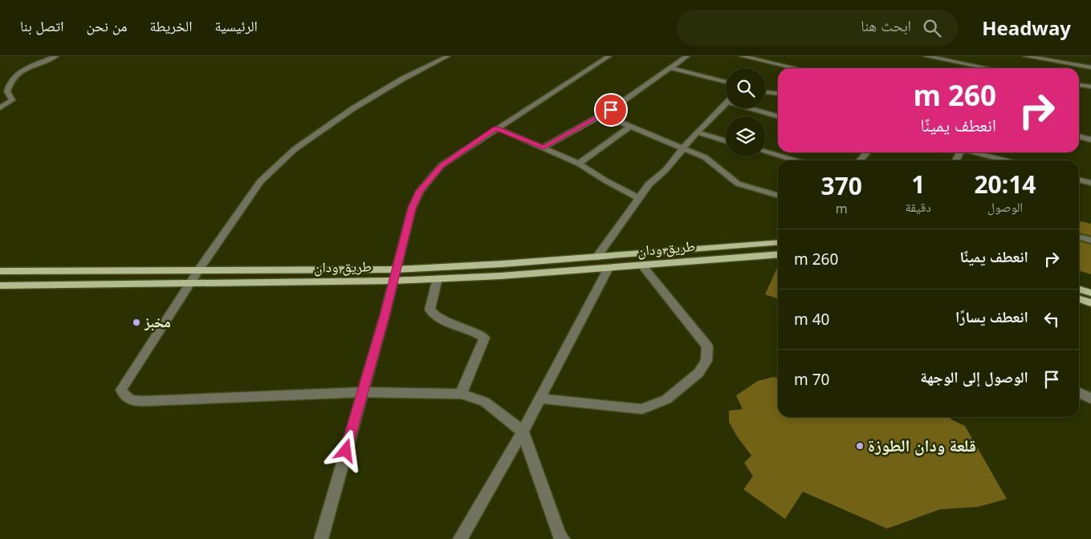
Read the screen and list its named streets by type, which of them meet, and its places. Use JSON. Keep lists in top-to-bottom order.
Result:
{
  "streets": {
    "main road": ["طريق ودان"]
  },
  "places": ["مخبز", "قلعة ودان الطوزة"],
  "page": {
    "header": "Headway",
    "search": "ابحث هنا",
    "nav": [
      "الرئيسية",
      "الخريطة",
      "من نحن",
      "اتصل بنا"
    ],
    "turn": ["260 m", "انعطف يمينًا"],
    "eta": [
      "20:14",
      "الوصول",
      "1",
      "دقيقة",
      "370",
      "m"
    ],
    "list": [
      {
        "name": "انعطف يمينًا",
        "value": "260 m"
      },
      {
        "name": "انعطف يسارًا",
        "value": "40 m"
      },
      {
        "name": "الوصول إلى الوجهة",
        "value": "70 m"
      }
    ]
  }
}
